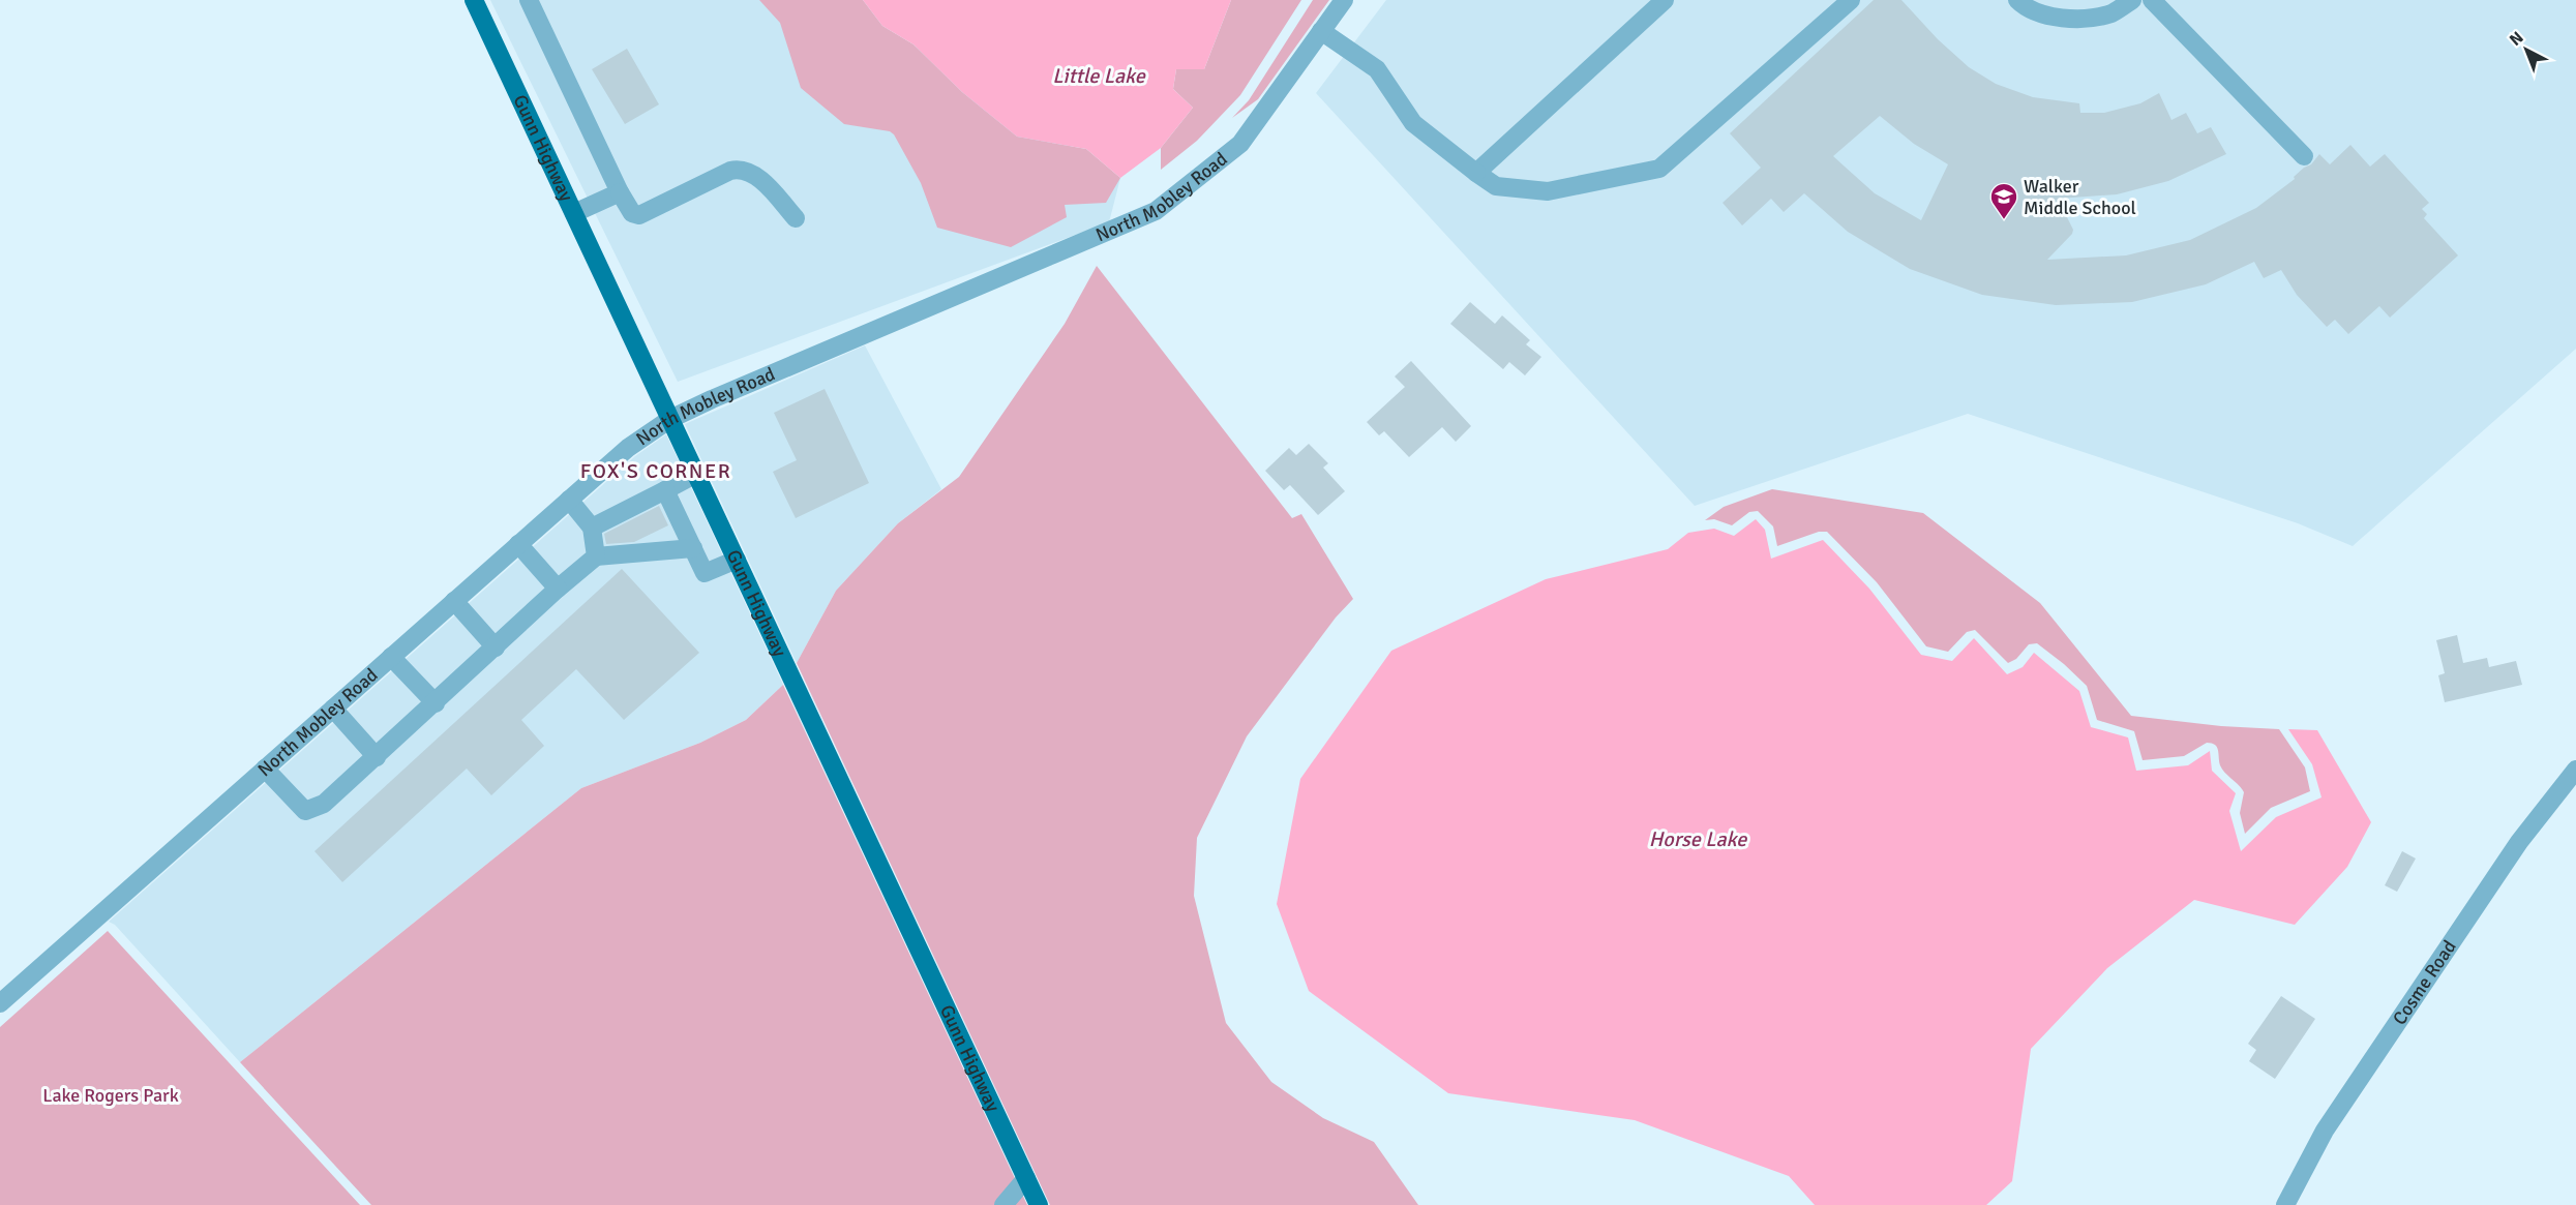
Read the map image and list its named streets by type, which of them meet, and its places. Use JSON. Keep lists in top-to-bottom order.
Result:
{
  "streets": {
    "main road": ["Gunn Highway"],
    "street": ["North Mobley Road", "Cosme Road"]
  },
  "crossings": [
    ["Gunn Highway", "North Mobley Road"]
  ],
  "districts": ["FOX'S CORNER"],
  "water": ["Little Lake", "Horse Lake"],
  "parks": ["Lake Rogers Park"],
  "places": {
    "school or university": ["Walker Middle School"]
  },
  "north": "top left"
}
